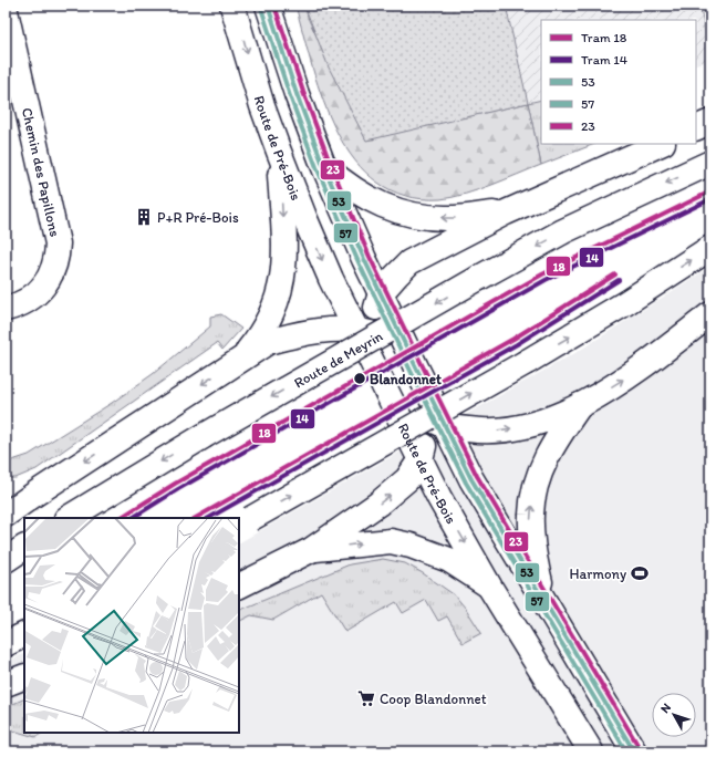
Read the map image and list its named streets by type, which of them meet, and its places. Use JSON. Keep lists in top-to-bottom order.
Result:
{
  "streets": {
    "main road": ["Route de Pré-Bois", "Chemin des Papillons", "Route de Meyrin"]
  },
  "places": {
    "building": ["P+R Pré-Bois"],
    "other": ["Blandonnet"],
    "sports": ["Harmony"],
    "supermarket": ["Coop Blandonnet"]
  },
  "lines": [
    "transit line 53",
    "transit line 23",
    "transit line 57",
    "tram line 18",
    "tram line 14"
  ],
  "legend": [
    "Tram 18",
    "Tram 14",
    "53",
    "57",
    "23"
  ],
  "north": "top left"
}
